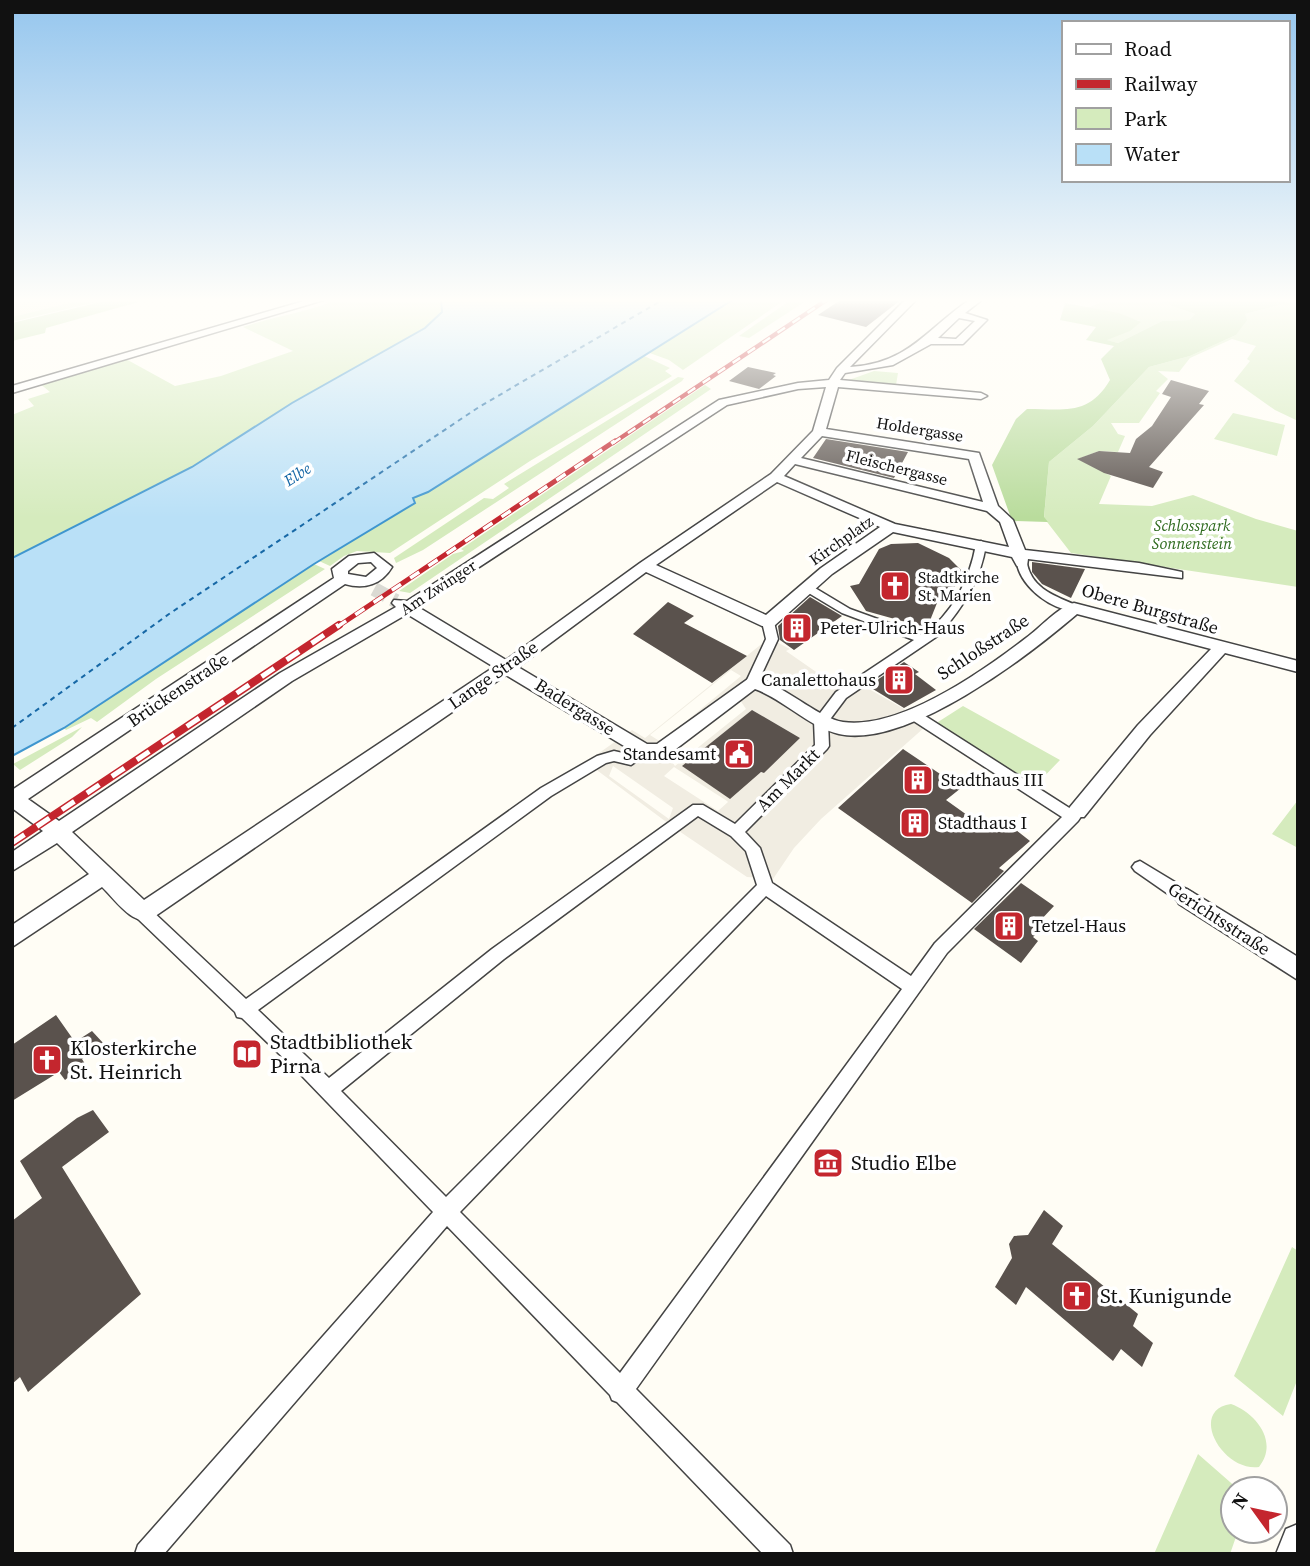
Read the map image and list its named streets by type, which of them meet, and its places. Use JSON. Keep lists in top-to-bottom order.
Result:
{
  "streets": {
    "street": [
      "Holdergasse",
      "Fleischergasse",
      "Kirchplatz",
      "Am Zwinger",
      "Obere Burgstraße",
      "Schloßstraße",
      "Lange Straße",
      "Brückenstraße",
      "Badergasse",
      "Am Markt",
      "Gerichtsstraße"
    ]
  },
  "crossings": [
    ["Holdergasse", "Fleischergasse"],
    ["Holdergasse", "Lange Straße"],
    ["Fleischergasse", "Lange Straße"],
    ["Kirchplatz", "Obere Burgstraße"],
    ["Kirchplatz", "Am Markt"],
    ["Am Zwinger", "Lange Straße"],
    ["Am Zwinger", "Badergasse"],
    ["Obere Burgstraße", "Schloßstraße"],
    ["Schloßstraße", "Am Markt"],
    ["Lange Straße", "Badergasse"]
  ],
  "water": ["Elbe"],
  "parks": ["Schlosspark Sonnenstein"],
  "places": {
    "church": ["Stadtkirche St. Marien", "Klosterkirche St. Heinrich", "St. Kunigunde"],
    "building": [
      "Peter-Ulrich-Haus",
      "Canalettohaus",
      "Stadthaus III",
      "Stadthaus I",
      "Tetzel-Haus"
    ],
    "public building": ["Standesamt"],
    "library": ["Stadtbibliothek Pirna"],
    "museum": ["Studio Elbe"]
  },
  "legend": [
    "Road",
    "Railway",
    "Park",
    "Water"
  ],
  "north": "top left"
}
